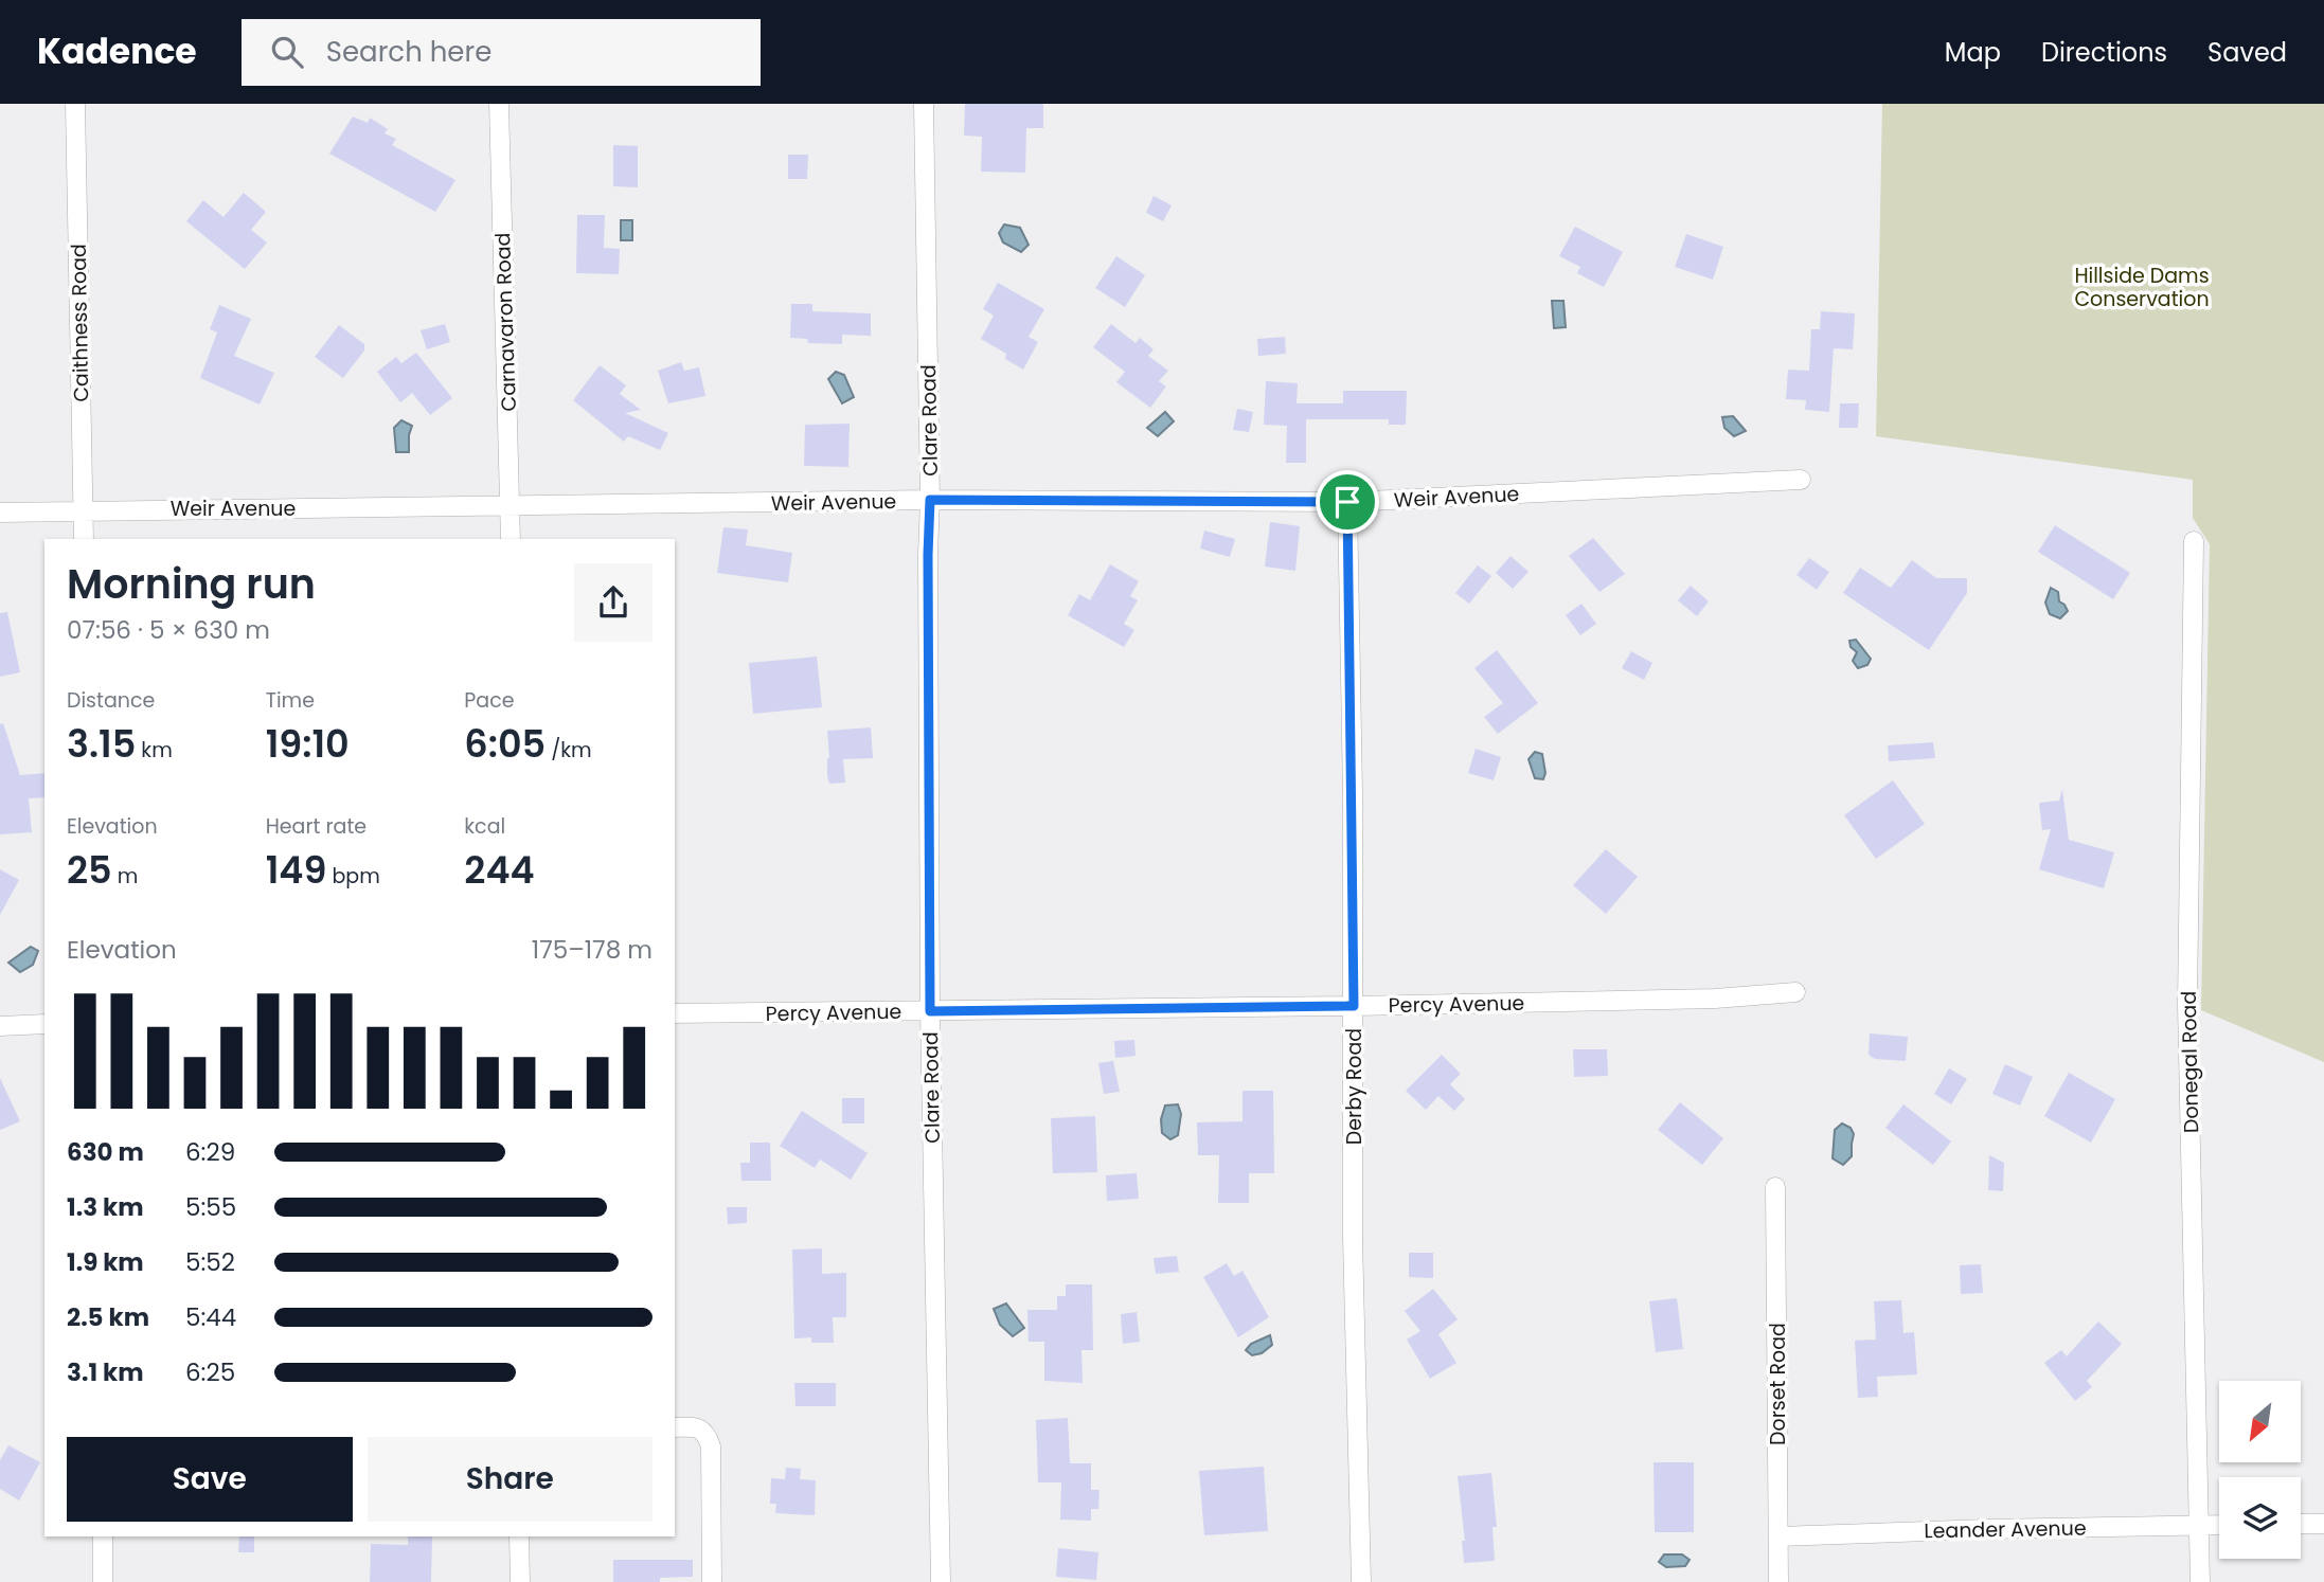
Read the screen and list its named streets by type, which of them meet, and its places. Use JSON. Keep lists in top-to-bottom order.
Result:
{
  "streets": {
    "street": [
      "Carnavaron Road",
      "Caithness Road",
      "Clare Road",
      "Weir Avenue",
      "Percy Avenue",
      "Donegal Road",
      "Derby Road",
      "Dorset Road",
      "Leander Avenue"
    ]
  },
  "crossings": [
    ["Carnavaron Road", "Weir Avenue"],
    ["Caithness Road", "Weir Avenue"],
    ["Clare Road", "Weir Avenue"],
    ["Clare Road", "Percy Avenue"],
    ["Weir Avenue", "Derby Road"],
    ["Percy Avenue", "Derby Road"],
    ["Donegal Road", "Leander Avenue"],
    ["Dorset Road", "Leander Avenue"]
  ],
  "parks": ["Hillside Dams Conservation"],
  "north": "bottom left",
  "page": {
    "header": "Kadence",
    "search": "Search here",
    "nav": ["Map", "Directions", "Saved"],
    "heading": ["Morning run", "07:56 · 5 × 630 m"],
    "stats": [
      ["Distance", "3.15 km"],
      ["Time", "19:10"],
      ["Pace", "6:05 /km"],
      ["Elevation", "25 m"],
      ["Heart rate", "149 bpm"],
      ["kcal", "244"]
    ],
    "chart": ["Elevation", "175–178 m"],
    "list": [
      {
        "name": "630 m",
        "note": "6:29"
      },
      {
        "name": "1.3 km",
        "note": "5:55"
      },
      {
        "name": "1.9 km",
        "note": "5:52"
      },
      {
        "name": "2.5 km",
        "note": "5:44"
      },
      {
        "name": "3.1 km",
        "note": "6:25"
      }
    ],
    "buttons": ["Save", "Share"]
  }
}
